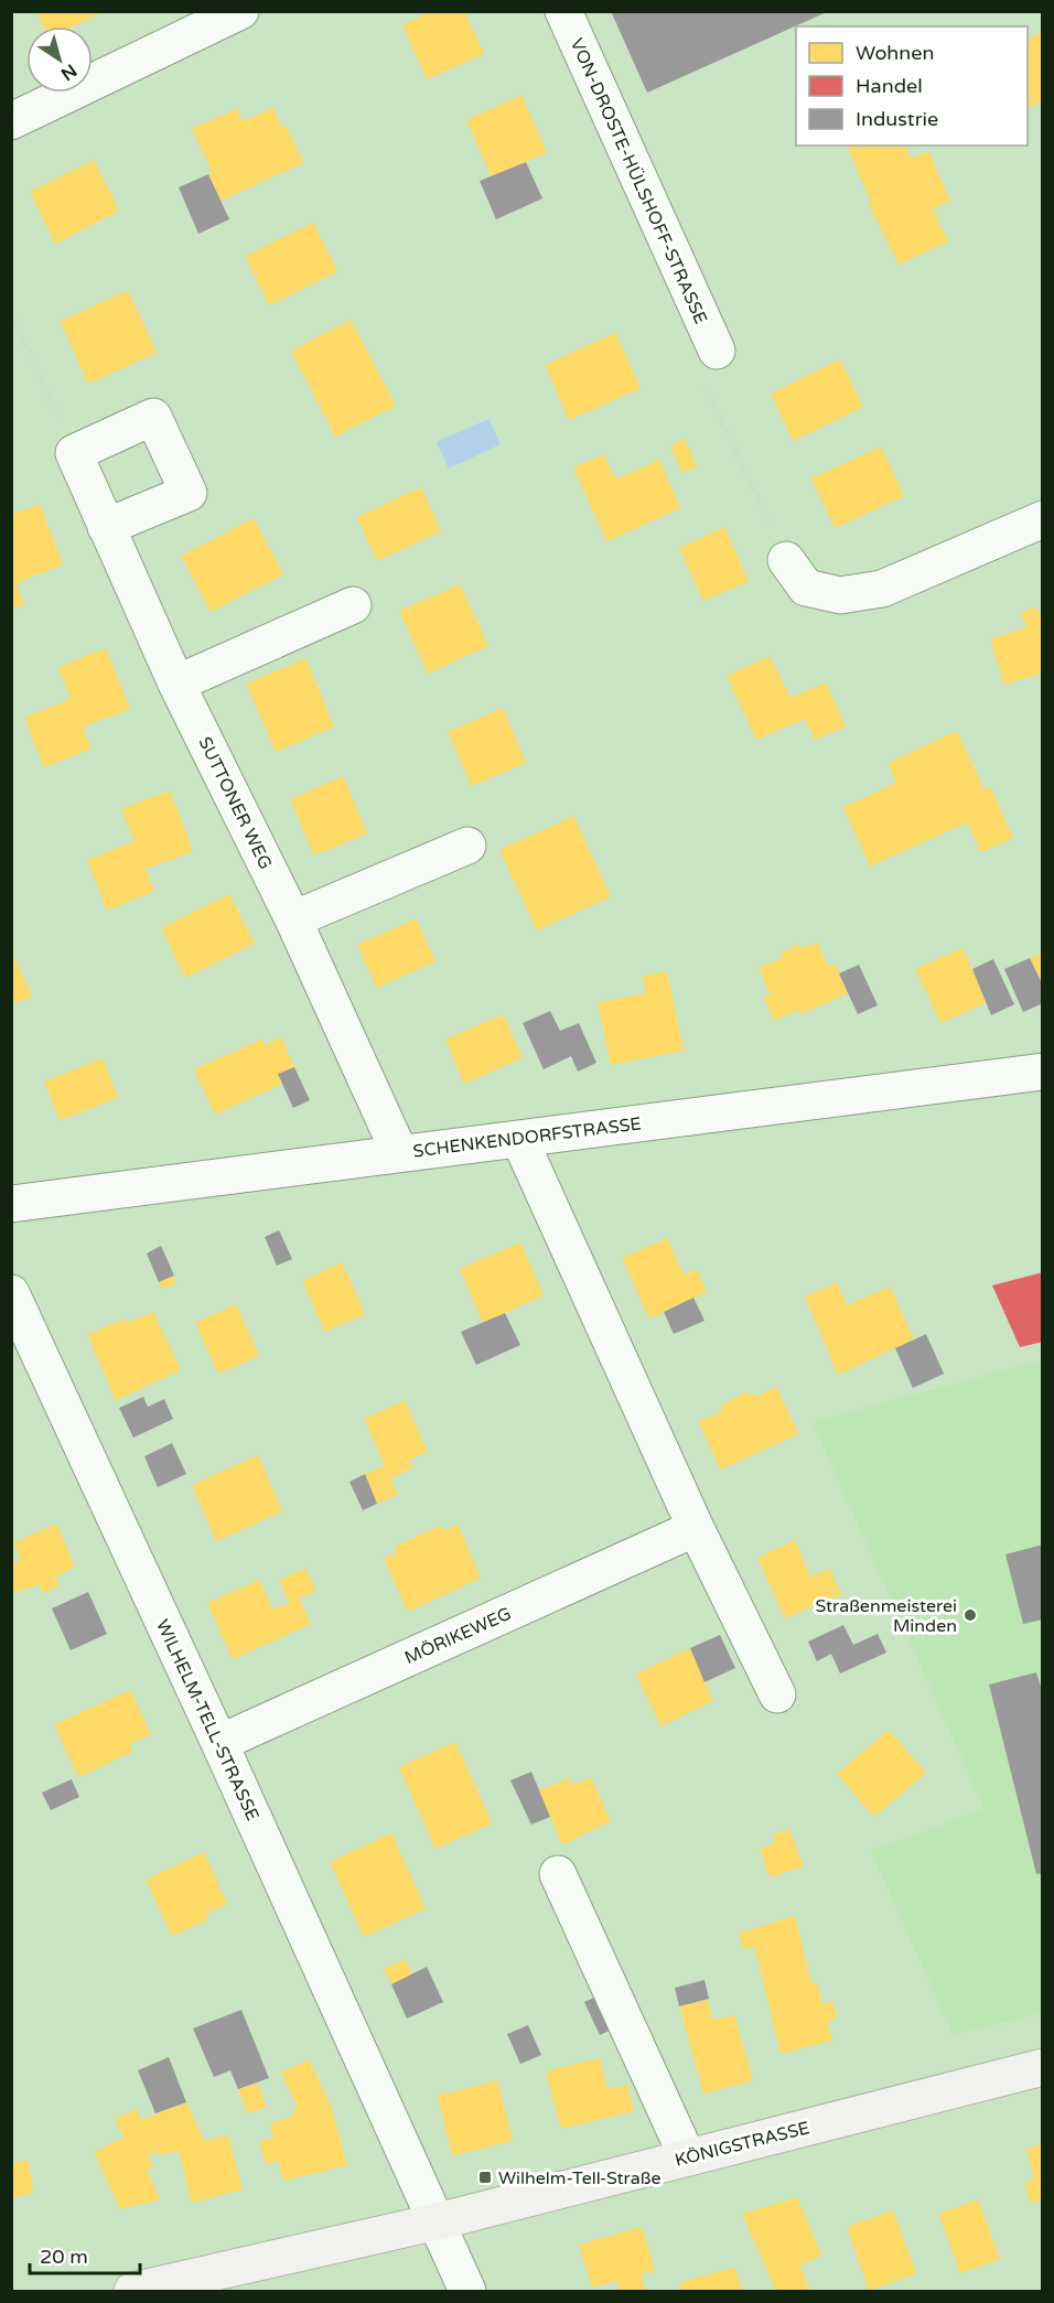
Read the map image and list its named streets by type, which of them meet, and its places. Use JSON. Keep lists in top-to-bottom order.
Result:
{
  "streets": {
    "main road": ["KÖNIGSTRASSE"],
    "street": [
      "VON-DROSTE-HÜLSHOFF-STRASSE",
      "SUTTONER WEG",
      "SCHENKENDORFSTRASSE",
      "MÖRIKEWEG",
      "WILHELM-TELL-STRASSE"
    ]
  },
  "crossings": [
    ["SUTTONER WEG", "SCHENKENDORFSTRASSE"],
    ["MÖRIKEWEG", "WILHELM-TELL-STRASSE"],
    ["WILHELM-TELL-STRASSE", "KÖNIGSTRASSE"]
  ],
  "places": {
    "other": ["Straßenmeisterei Minden"],
    "transit": ["Wilhelm-Tell-Straße"]
  },
  "legend": ["Wohnen", "Handel", "Industrie"],
  "scale_bar": "20 m",
  "north": "bottom right"
}
